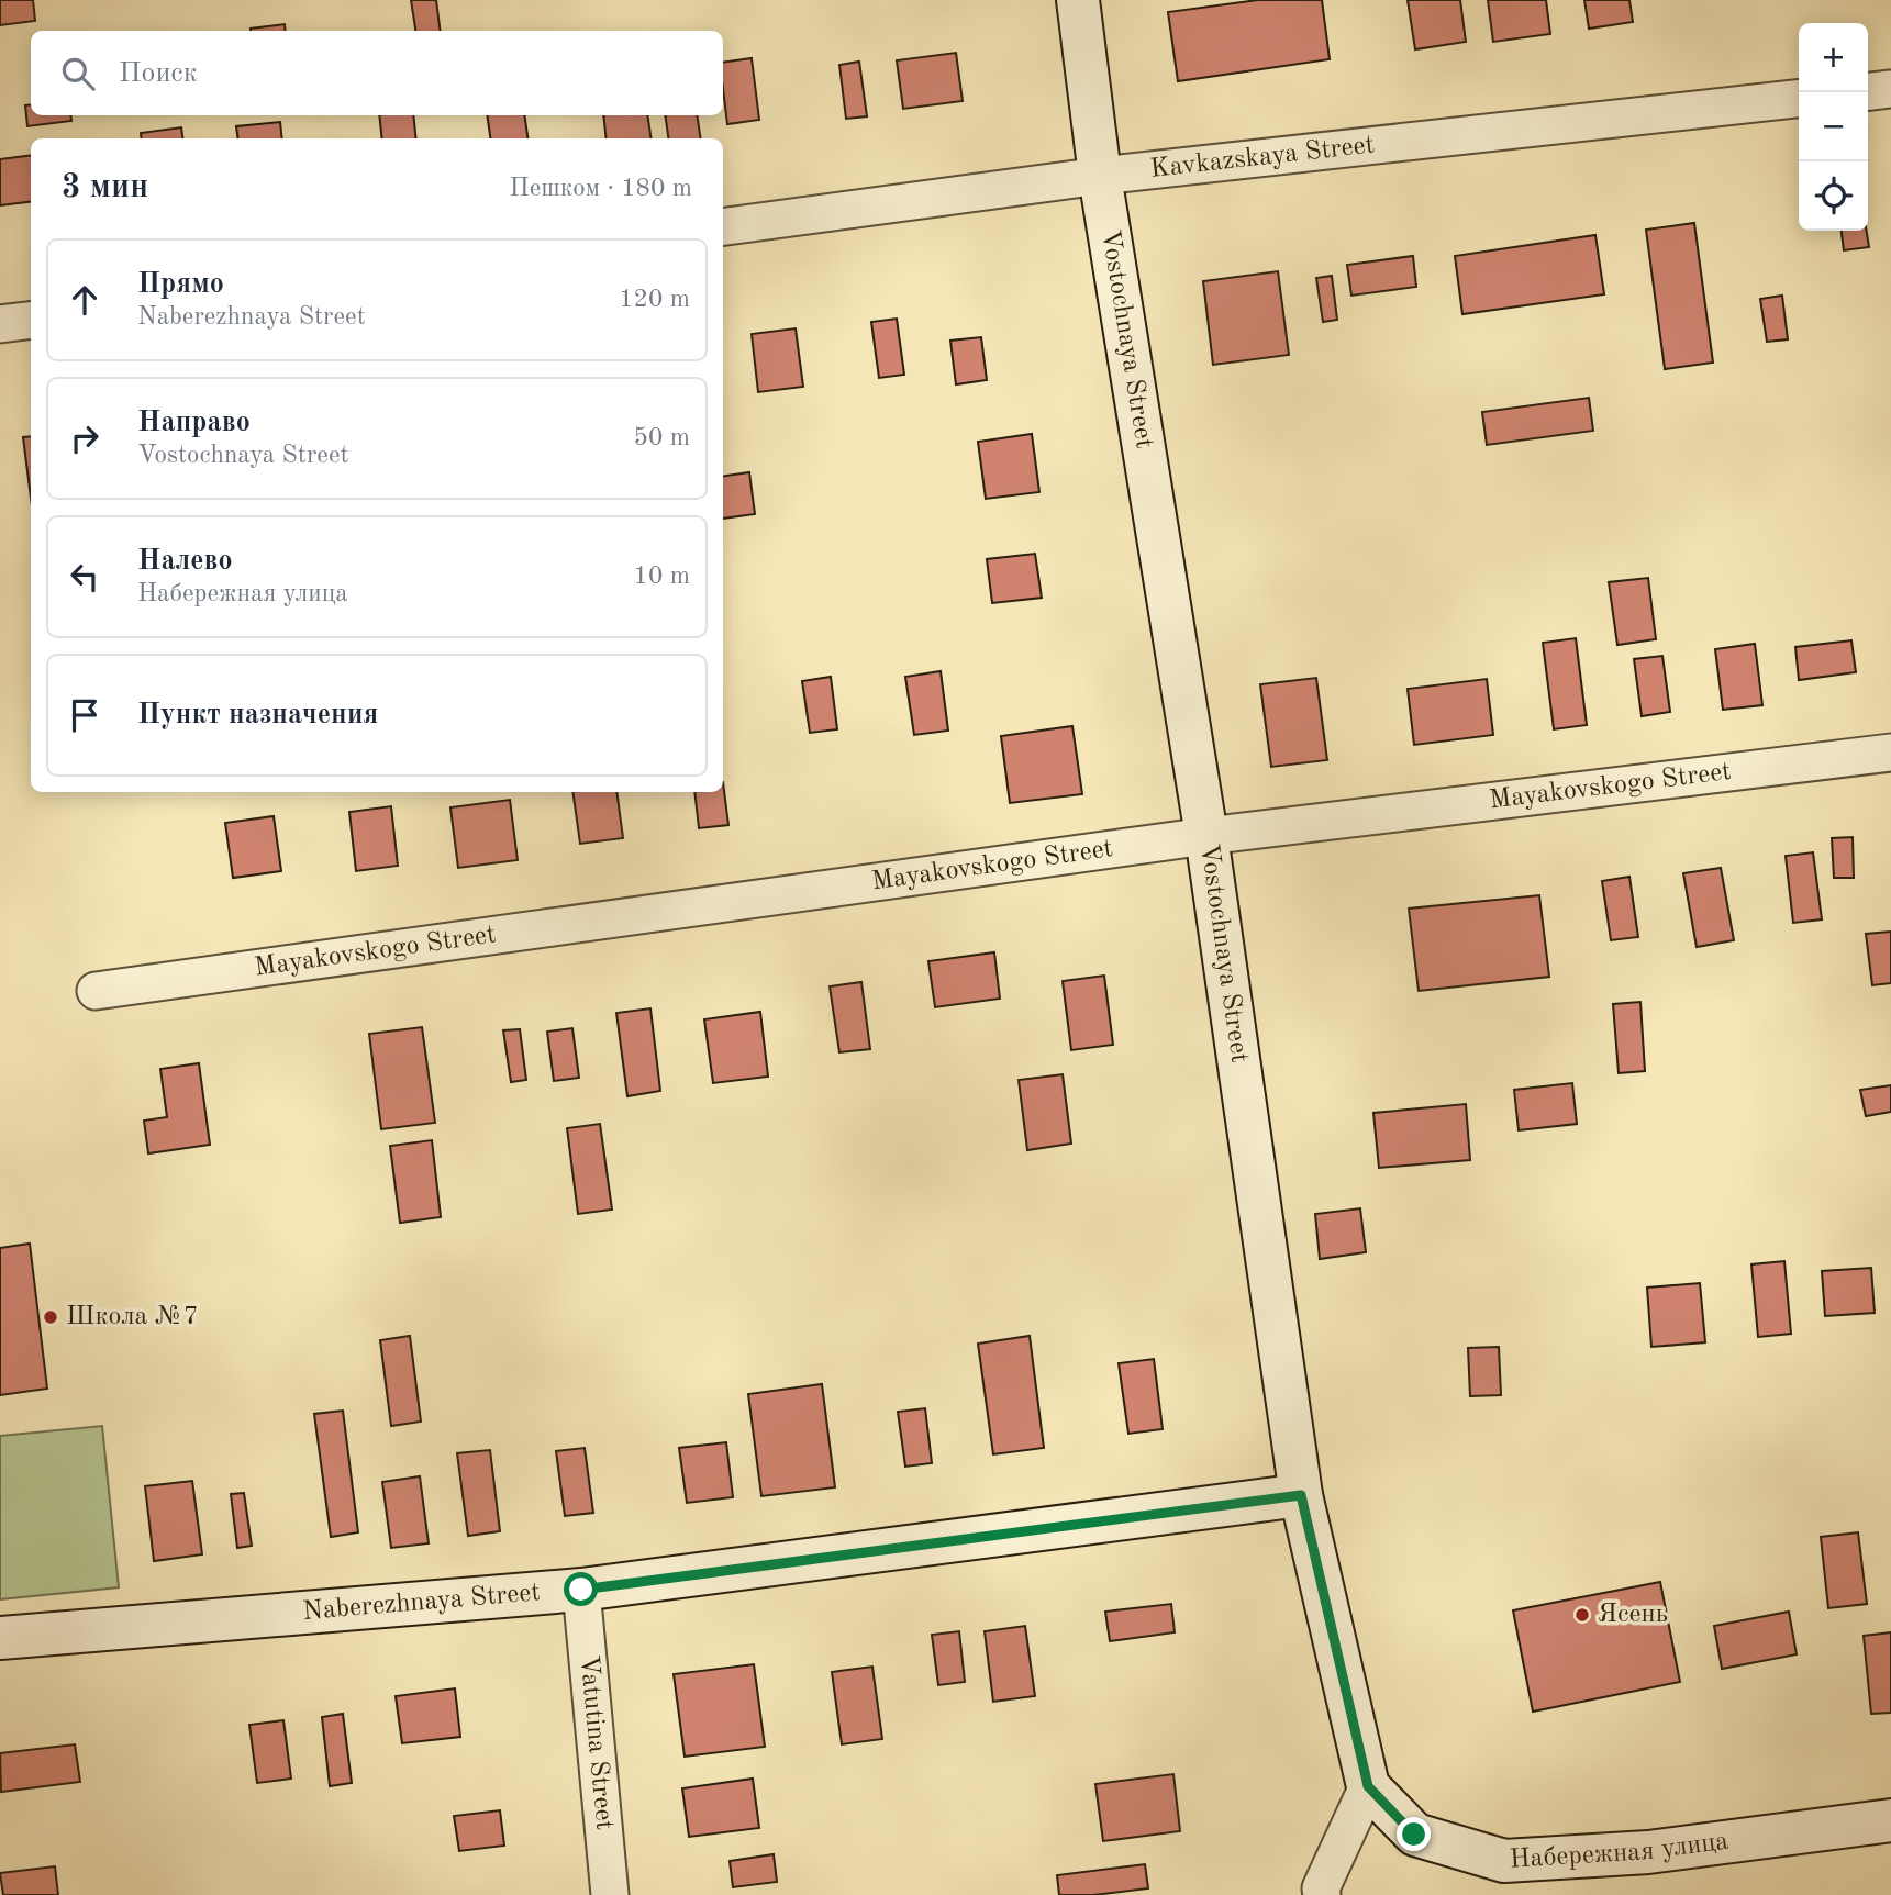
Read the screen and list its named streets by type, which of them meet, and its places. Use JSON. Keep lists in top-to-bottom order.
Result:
{
  "streets": {
    "main road": ["Vostochnaya Street", "Naberezhnaya Street", "Набережная улица"],
    "street": ["Kavkazskaya Street", "Mayakovskogo Street", "Vatutina Street"]
  },
  "crossings": [
    ["Kavkazskaya Street", "Vostochnaya Street"],
    ["Vostochnaya Street", "Mayakovskogo Street"],
    ["Vostochnaya Street", "Naberezhnaya Street"],
    ["Vostochnaya Street", "Набережная улица"],
    ["Naberezhnaya Street", "Vatutina Street"]
  ],
  "places": ["Школа №7", "Ясень"],
  "page": {
    "map_buttons": ["+", "−"],
    "search": "Поиск",
    "heading": ["3 мин", "Пешком · 180 m"],
    "list": [
      ["Прямо", "Naberezhnaya Street", "120 m"],
      ["Направо", "Vostochnaya Street", "50 m"],
      ["Налево", "Набережная улица", "10 m"],
      "Пункт назначения"
    ]
  }
}
